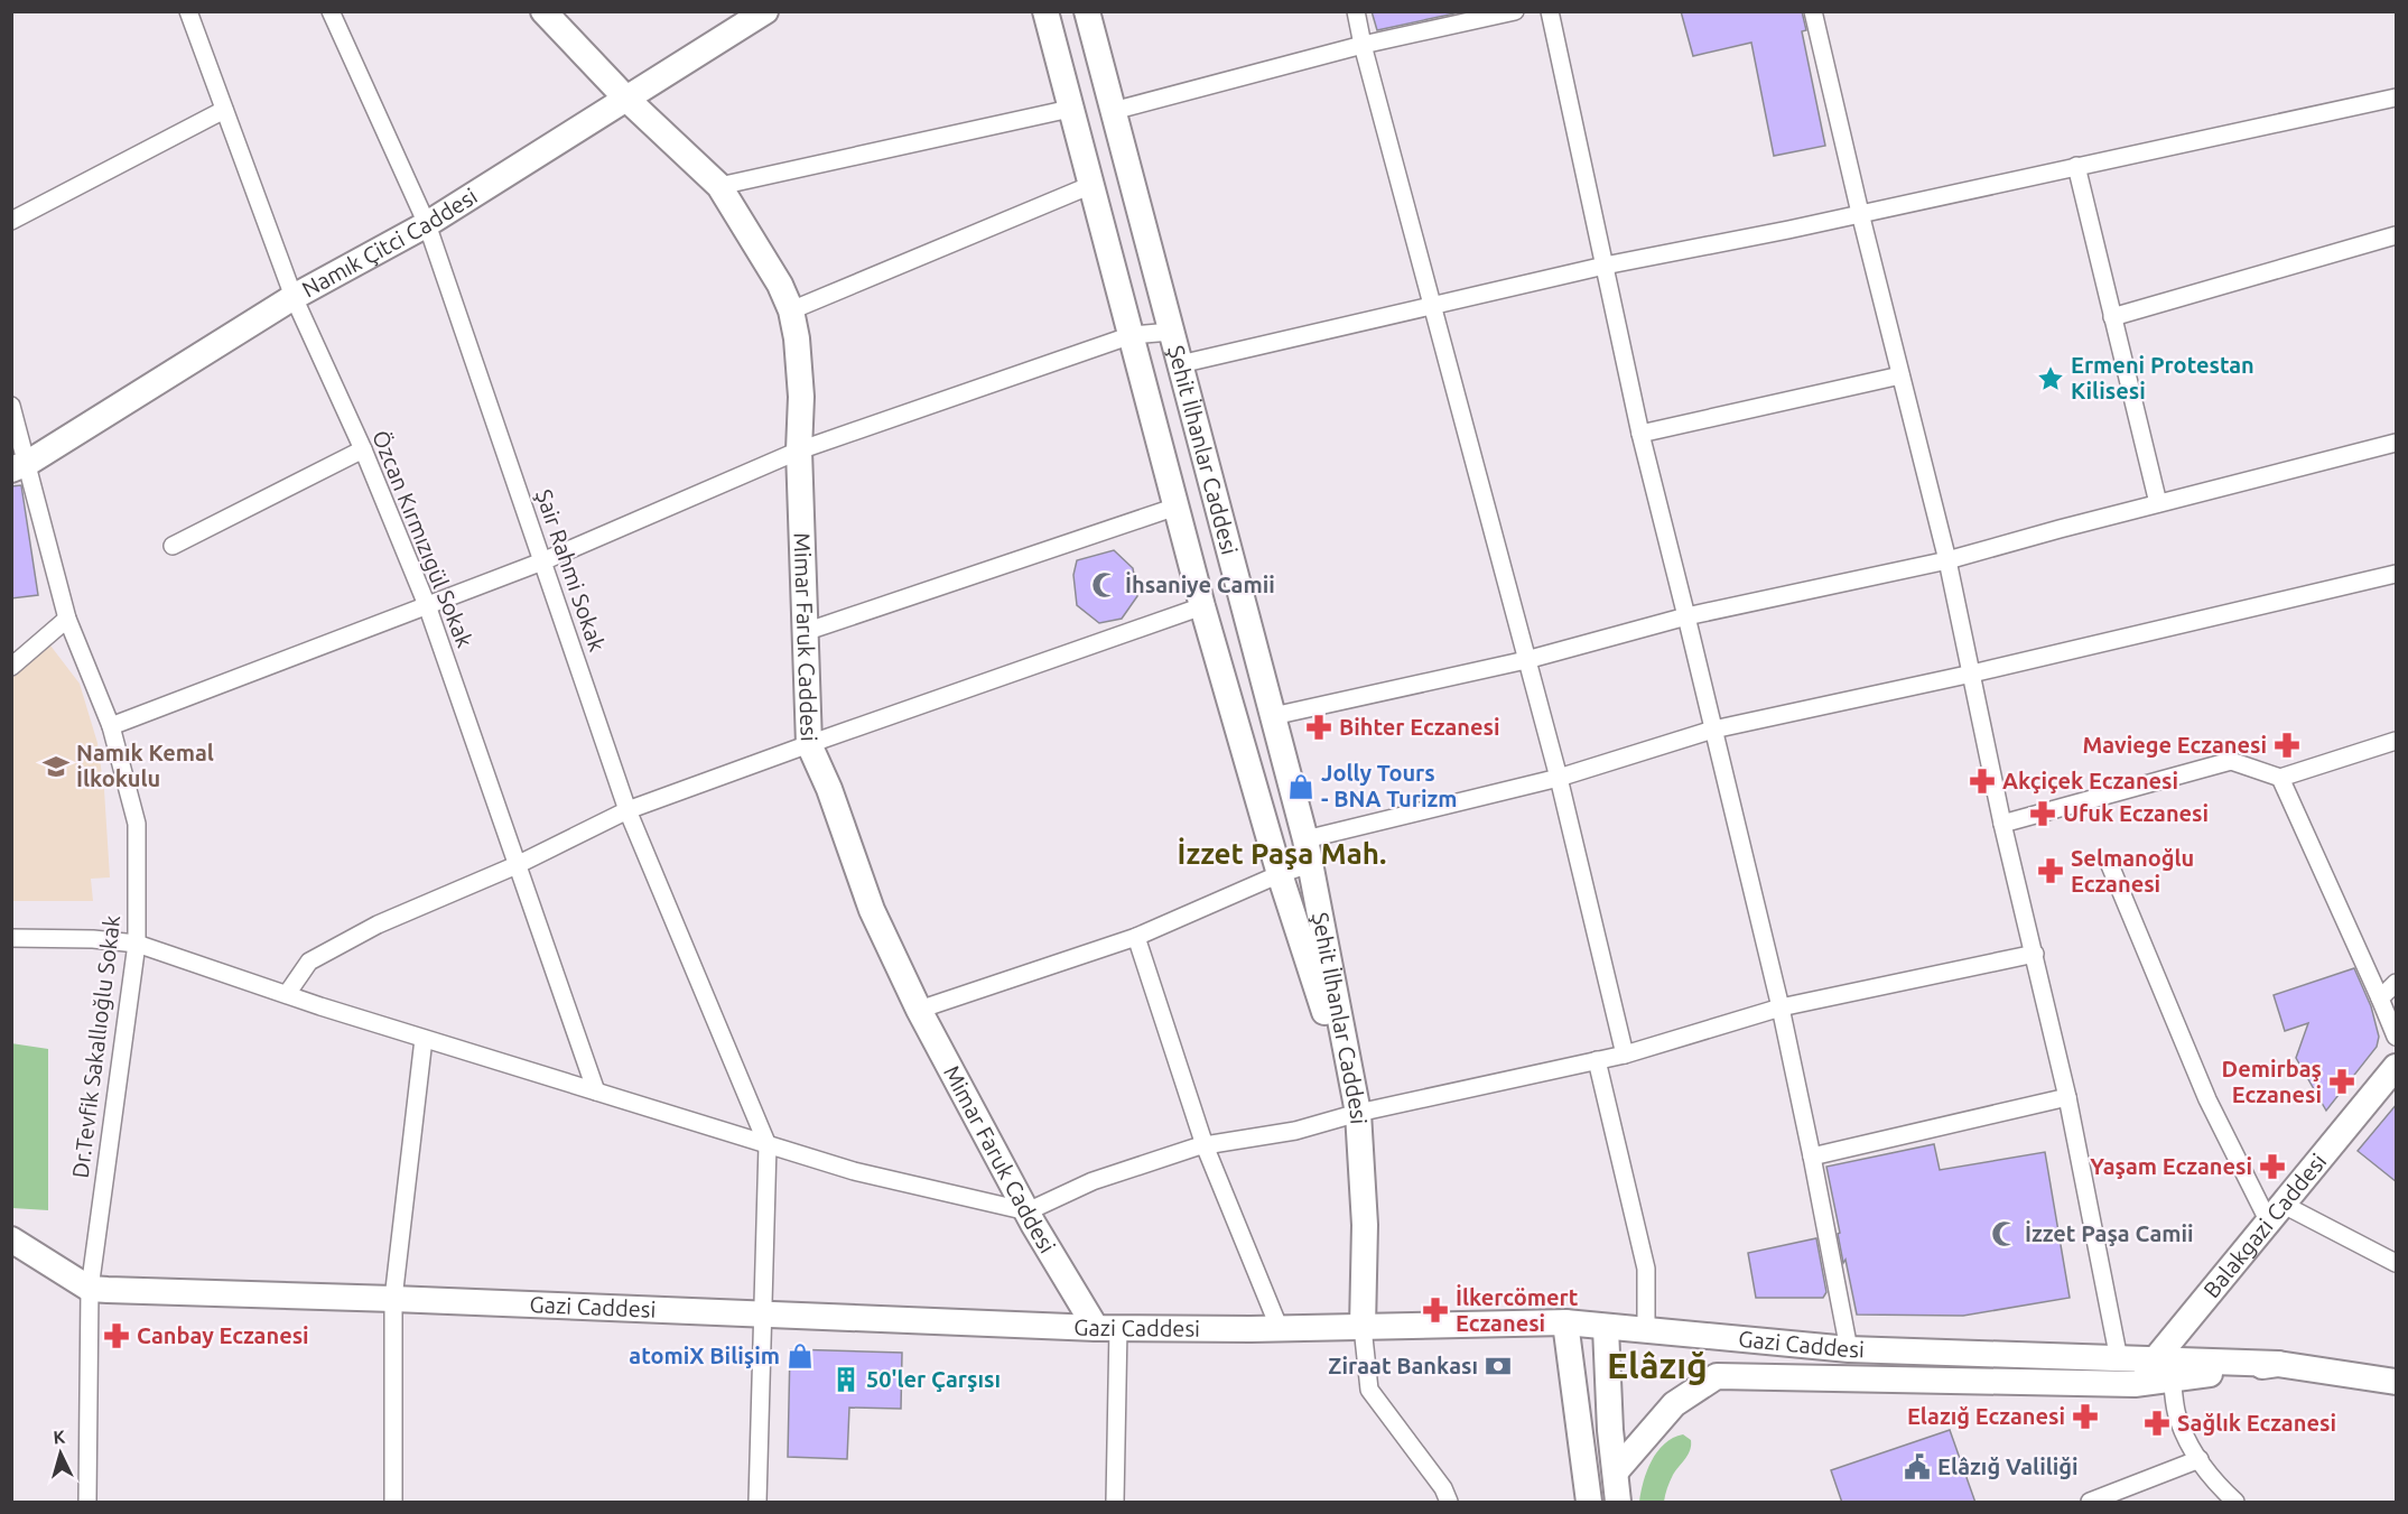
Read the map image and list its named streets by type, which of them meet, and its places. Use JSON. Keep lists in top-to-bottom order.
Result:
{
  "streets": {
    "street": [
      "Namık Çitci Caddesi",
      "Şehit İlhanlar Caddesi",
      "Özcan Kırmızıgül Sokak",
      "Şair Rahmi Sokak",
      "Mimar Faruk Caddesi",
      "Dr.Tevfik Sakallıoğlu Sokak",
      "Balakgazi Caddesi",
      "Gazi Caddesi"
    ]
  },
  "crossings": [
    ["Namık Çitci Caddesi", "Özcan Kırmızıgül Sokak"],
    ["Namık Çitci Caddesi", "Şair Rahmi Sokak"],
    ["Namık Çitci Caddesi", "Mimar Faruk Caddesi"],
    ["Namık Çitci Caddesi", "Dr.Tevfik Sakallıoğlu Sokak"],
    ["Mimar Faruk Caddesi", "Gazi Caddesi"],
    ["Dr.Tevfik Sakallıoğlu Sokak", "Gazi Caddesi"],
    ["Balakgazi Caddesi", "Gazi Caddesi"]
  ],
  "districts": ["İzzet Paşa Mah.", "Elâzığ"],
  "places": {
    "place": ["Ermeni Protestan Kilisesi"],
    "mosque": ["İhsaniye Camii", "İzzet Paşa Camii"],
    "pharmacy": [
      "Bihter Eczanesi",
      "Maviege Eczanesi",
      "Akçiçek Eczanesi",
      "Ufuk Eczanesi",
      "Selmanoğlu Eczanesi",
      "Demirbaş Eczanesi",
      "Yaşam Eczanesi",
      "İlkercömert Eczanesi",
      "Canbay Eczanesi",
      "Elazığ Eczanesi",
      "Sağlık Eczanesi"
    ],
    "school or university": ["Namık Kemal İlkokulu"],
    "shop": ["Jolly Tours - BNA Turizm", "atomiX Bilişim"],
    "bank": ["Ziraat Bankası"],
    "building": ["50'ler Çarşısı"],
    "public building": ["Elâzığ Valiliği"]
  },
  "north": "top"
}
